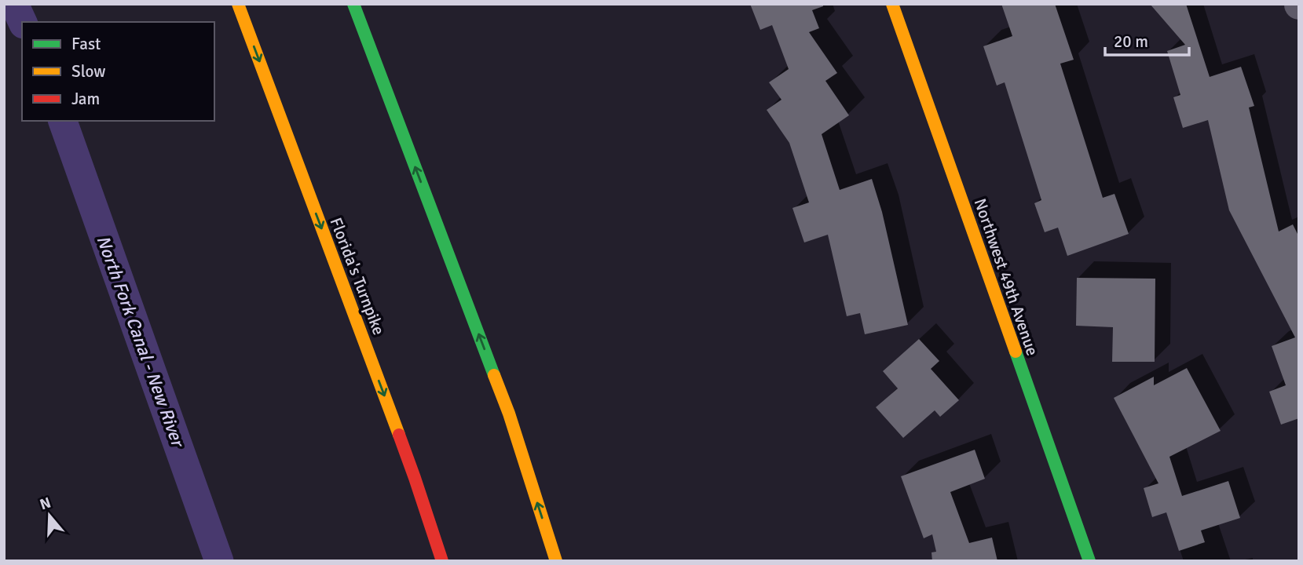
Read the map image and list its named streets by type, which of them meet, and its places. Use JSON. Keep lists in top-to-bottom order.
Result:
{
  "streets": {
    "main road": ["Florida's Turnpike", "Northwest 49th Avenue"]
  },
  "water": ["North Fork Canal - New River"],
  "legend": ["Fast", "Slow", "Jam"],
  "scale_bar": "20 m",
  "north": "top"
}
